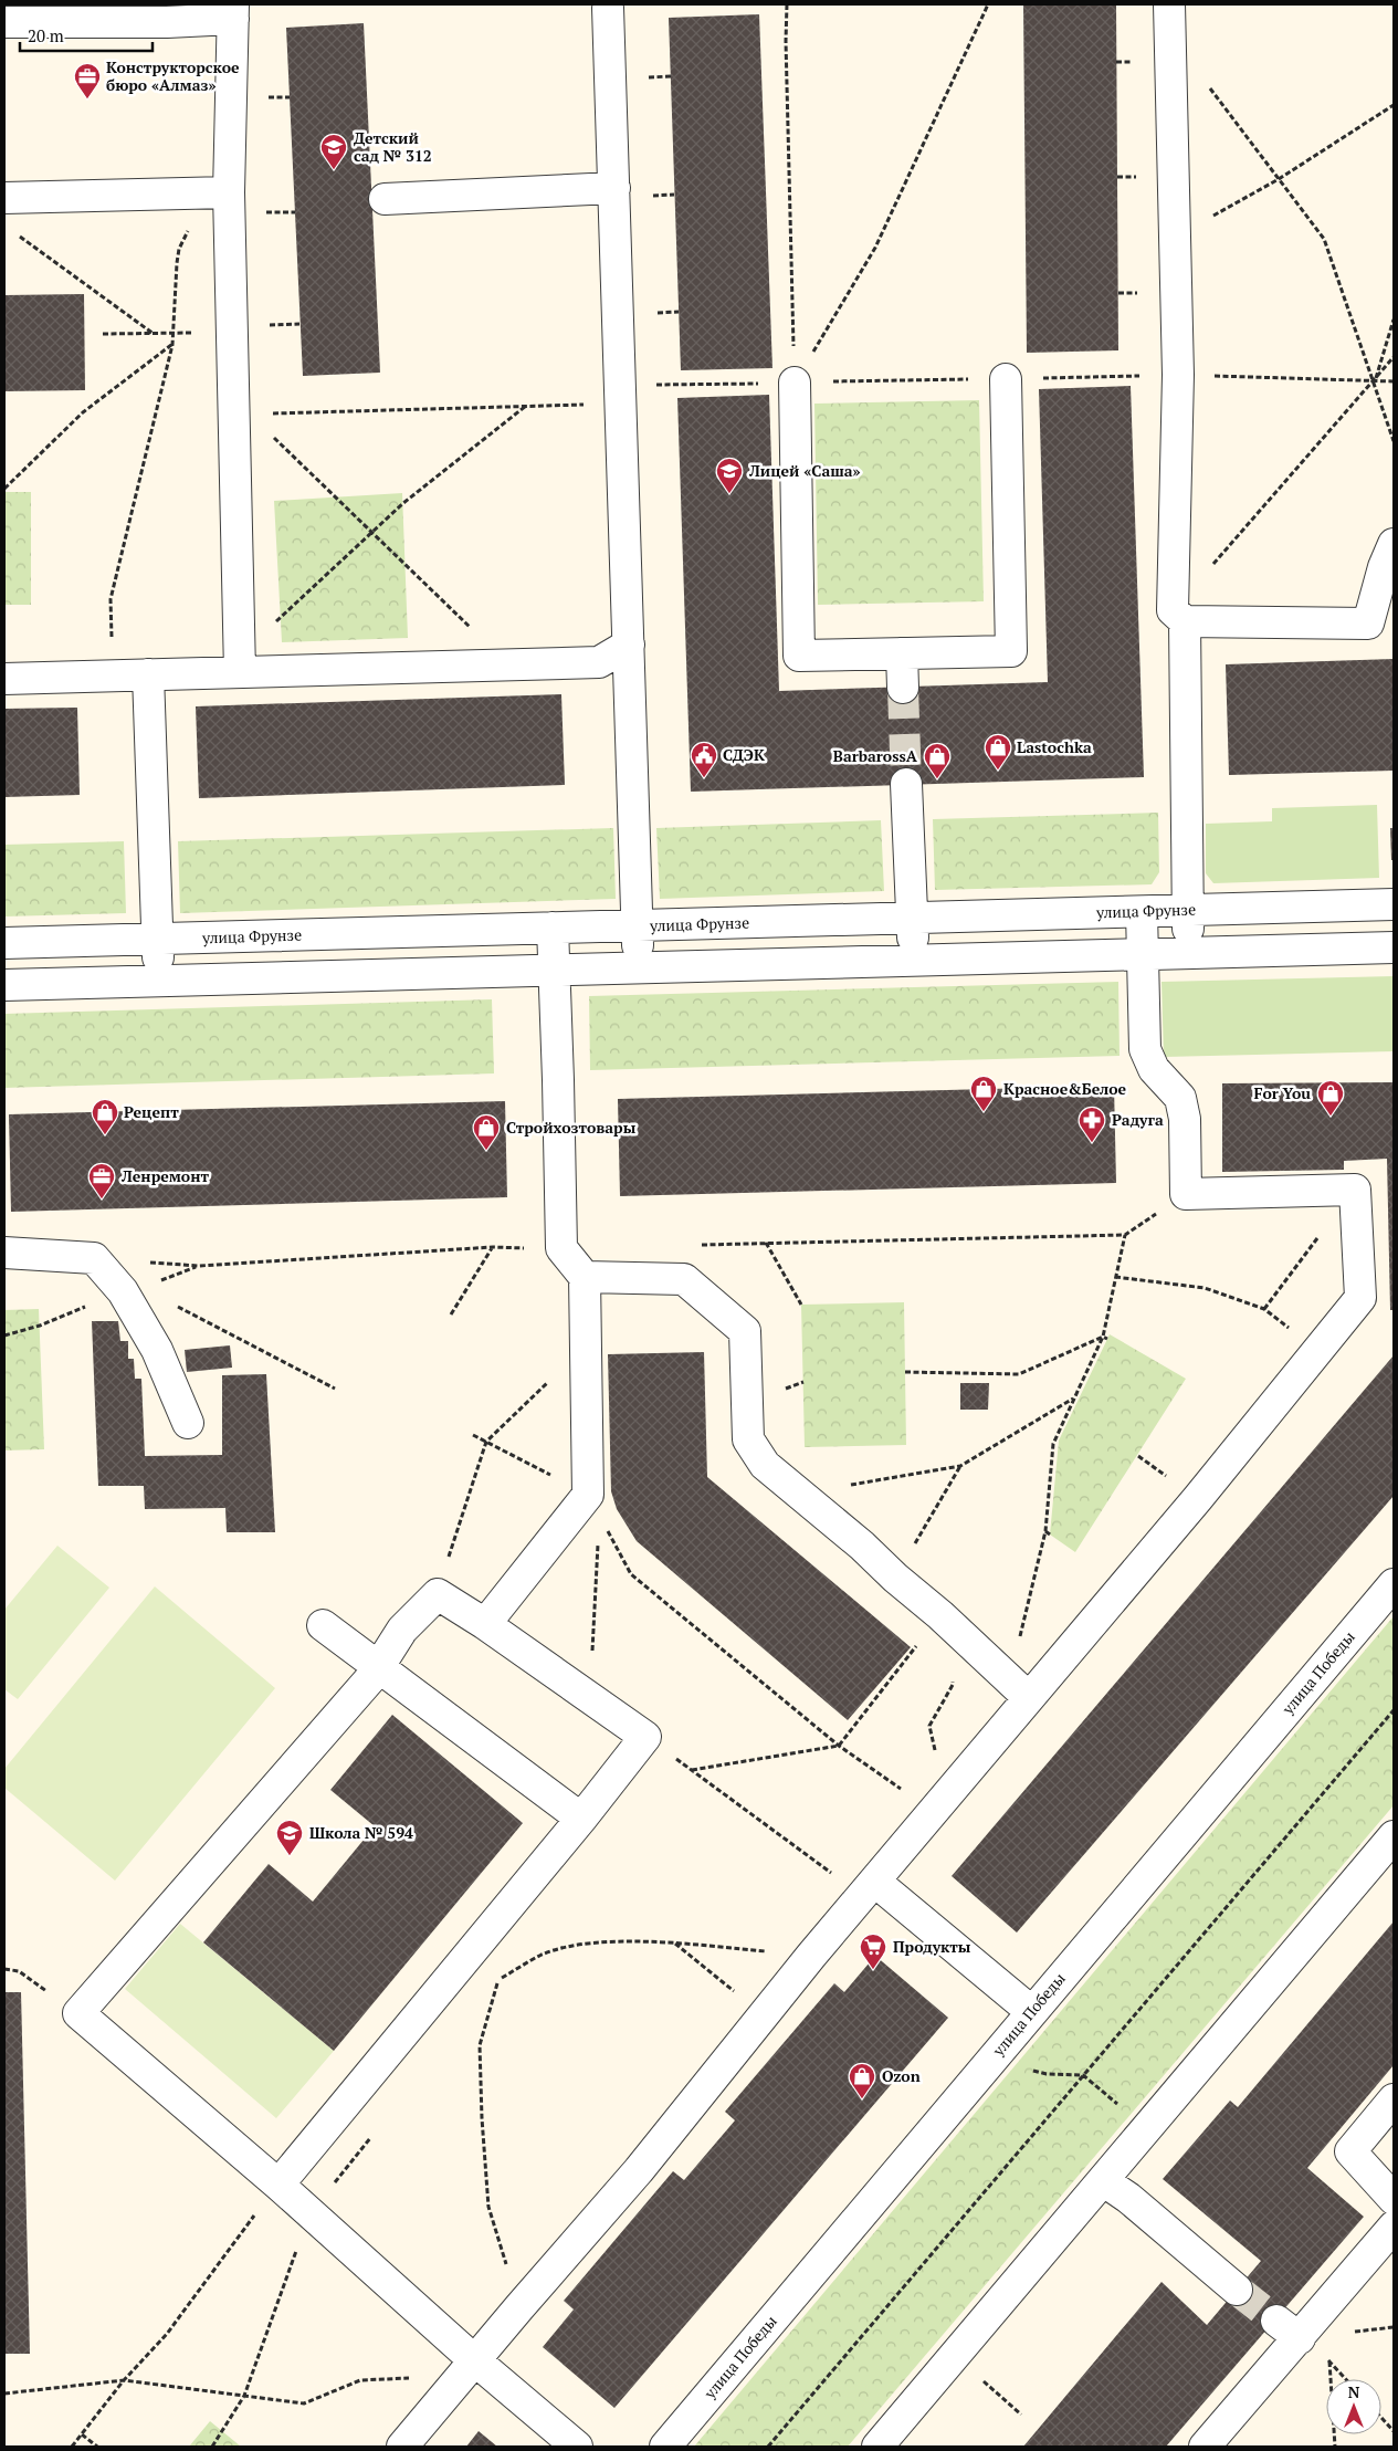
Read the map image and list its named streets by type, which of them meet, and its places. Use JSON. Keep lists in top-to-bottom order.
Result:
{
  "streets": {
    "street": ["улица Фрунзе", "улица Победы"]
  },
  "places": {
    "office": ["Конструкторское бюро «Алмаз»", "Ленремонт"],
    "school or university": ["Детский сад № 312", "Лицей «Саша»", "Школа № 594"],
    "shop": [
      "Lastochka",
      "BarbarossA",
      "Красное&Белое",
      "For You",
      "Рецепт",
      "Стройхозтовары",
      "Ozon"
    ],
    "public building": ["СДЭК"],
    "pharmacy": ["Радуга"],
    "supermarket": ["Продукты"]
  },
  "scale_bar": "20 m",
  "north": "top"
}
